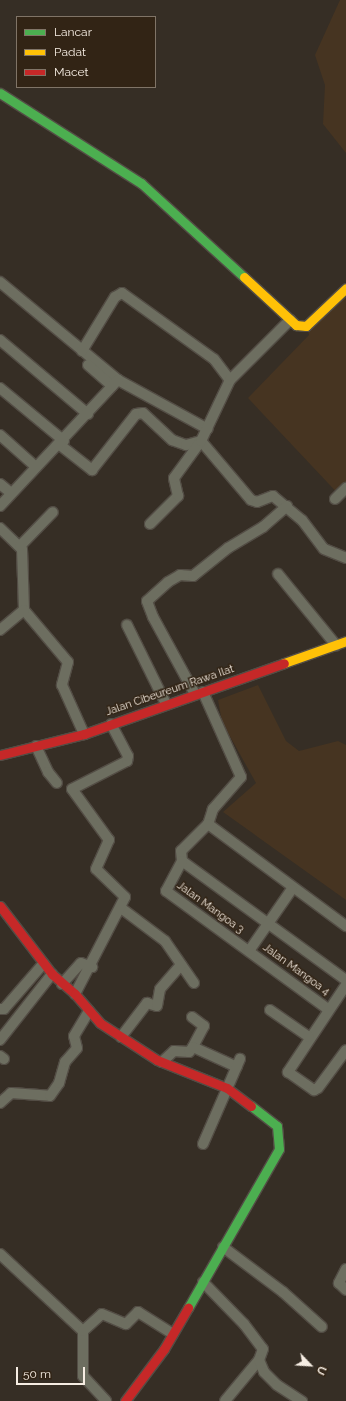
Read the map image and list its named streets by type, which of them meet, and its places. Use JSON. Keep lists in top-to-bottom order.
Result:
{
  "streets": {
    "street": ["Jalan Cibeureum Rawa Ilat", "Jalan Mangoa 3", "Jalan Mangoa 4"]
  },
  "crossings": [
    ["Jalan Mangoa 3", "Jalan Mangoa 4"]
  ],
  "legend": ["Lancar", "Padat", "Macet"],
  "scale_bar": "50 m",
  "north": "bottom right"
}
